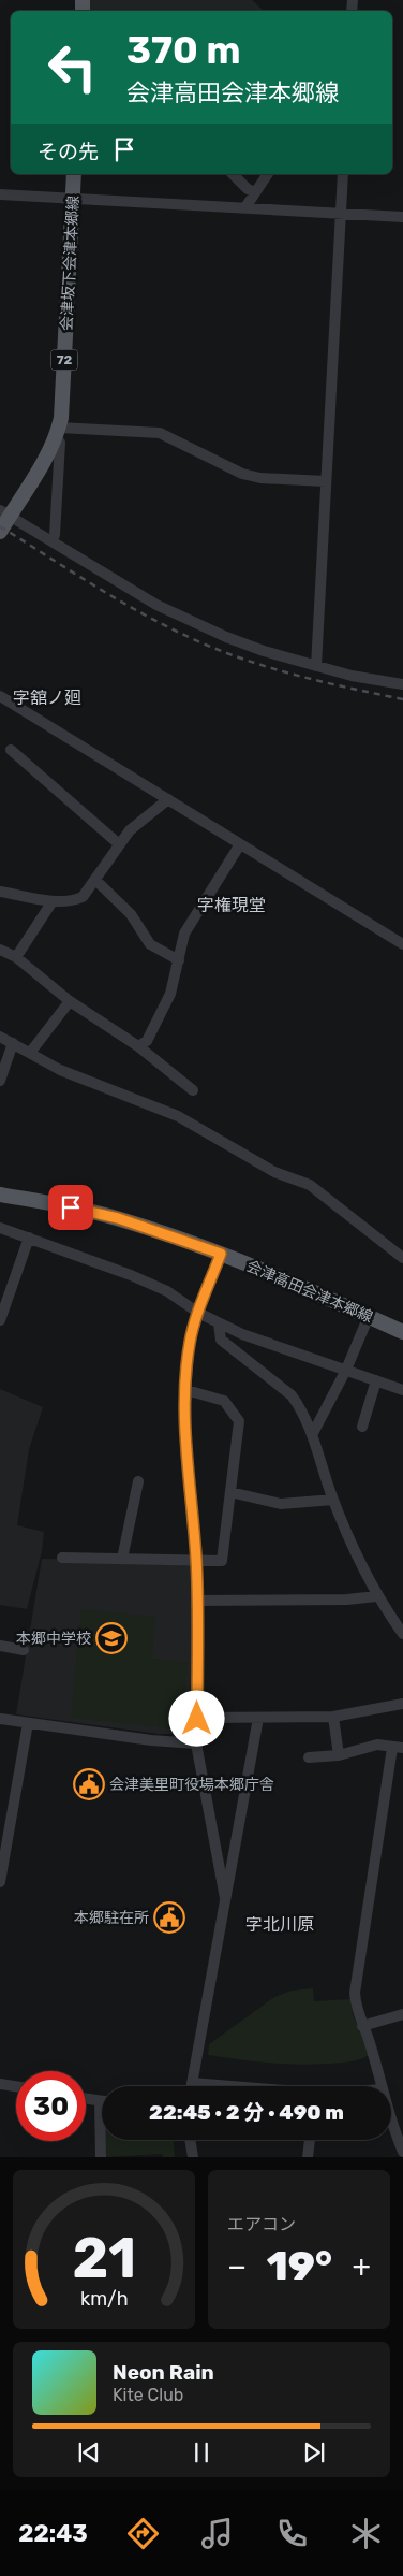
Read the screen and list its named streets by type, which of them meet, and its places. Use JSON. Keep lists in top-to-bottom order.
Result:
{
  "streets": {
    "main road": ["会津坂下会津本郷線", "72", "会津高田会津本郷線"]
  },
  "districts": ["字舘ノ廻", "字権現堂", "字北川原"],
  "places": {
    "school or university": ["本郷中学校"],
    "public building": ["会津美里町役場本郷庁舎", "本郷駐在所"]
  },
  "page": {
    "turn": ["370 m", "会津高田会津本郷線"],
    "then": "その先",
    "limit": "30",
    "trip": "22:45 · 2 分 · 490 m",
    "tile": "エアコン",
    "heat": ["−", "19°", "+"],
    "song": ["Neon Rain", "Kite Club"],
    "tabs": "22:43",
    "gauge": ["21", "km/h"]
  }
}
